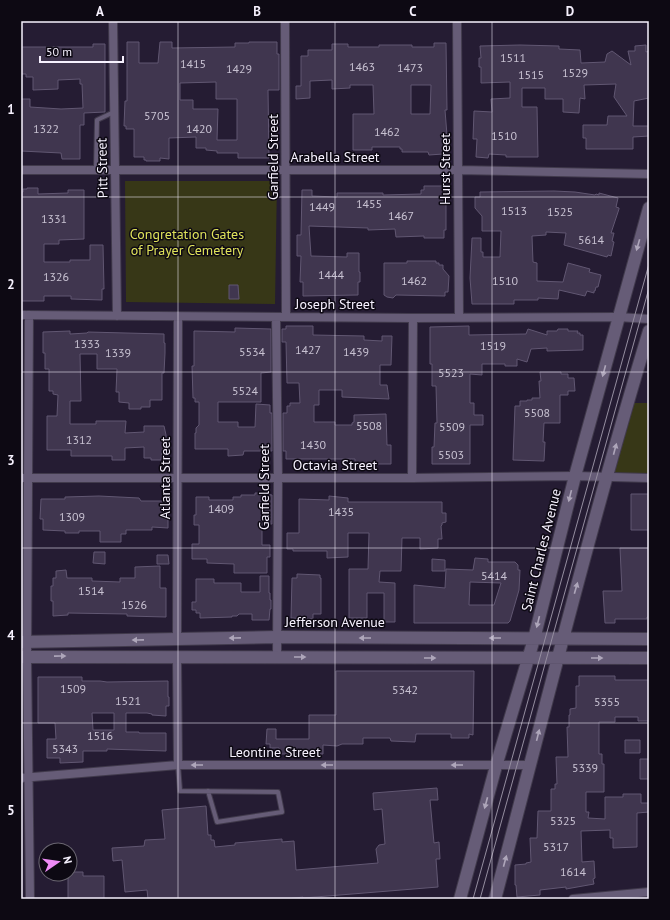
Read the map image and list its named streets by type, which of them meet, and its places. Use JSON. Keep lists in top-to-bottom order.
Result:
{
  "streets": {
    "main road": ["Saint Charles Avenue", "Jefferson Avenue"],
    "street": [
      "Garfield Street",
      "Arabella Street",
      "Pitt Street",
      "Hurst Street",
      "Joseph Street",
      "Octavia Street",
      "Atlanta Street",
      "Leontine Street"
    ]
  },
  "crossings": [
    ["Garfield Street", "Arabella Street"],
    ["Garfield Street", "Joseph Street"],
    ["Garfield Street", "Octavia Street"],
    ["Garfield Street", "Jefferson Avenue"],
    ["Arabella Street", "Pitt Street"],
    ["Arabella Street", "Hurst Street"],
    ["Pitt Street", "Joseph Street"],
    ["Hurst Street", "Joseph Street"],
    ["Joseph Street", "Atlanta Street"],
    ["Joseph Street", "Saint Charles Avenue"],
    ["Octavia Street", "Atlanta Street"],
    ["Octavia Street", "Saint Charles Avenue"],
    ["Atlanta Street", "Jefferson Avenue"],
    ["Saint Charles Avenue", "Jefferson Avenue"],
    ["Saint Charles Avenue", "Leontine Street"]
  ],
  "one_way": ["Leontine Street"],
  "parks": ["Congretation Gates of Prayer Cemetery"],
  "house_numbers": [
    "1511",
    "1415",
    "1463",
    "1473",
    "1429",
    "1529",
    "1515",
    "5705",
    "1322",
    "1420",
    "1462",
    "1510",
    "1455",
    "1449",
    "1513",
    "1525",
    "1467",
    "1331",
    "5614",
    "1444",
    "1326",
    "1462",
    "1510",
    "1333",
    "1519",
    "1427",
    "5534",
    "1439",
    "1339",
    "5523",
    "5524",
    "5508",
    "5508",
    "5509",
    "1312",
    "1430",
    "5503",
    "1409",
    "1435",
    "1309",
    "5414",
    "1514",
    "1526",
    "1509",
    "5342",
    "1521",
    "5355",
    "1516",
    "5343",
    "5339",
    "5325",
    "5317",
    "1614"
  ],
  "scale_bar": "50 m",
  "north": "right",
  "grid": {
    "columns": [
      "A",
      "B",
      "C",
      "D"
    ],
    "rows": [
      "1",
      "2",
      "3",
      "4",
      "5"
    ]
  }
}
